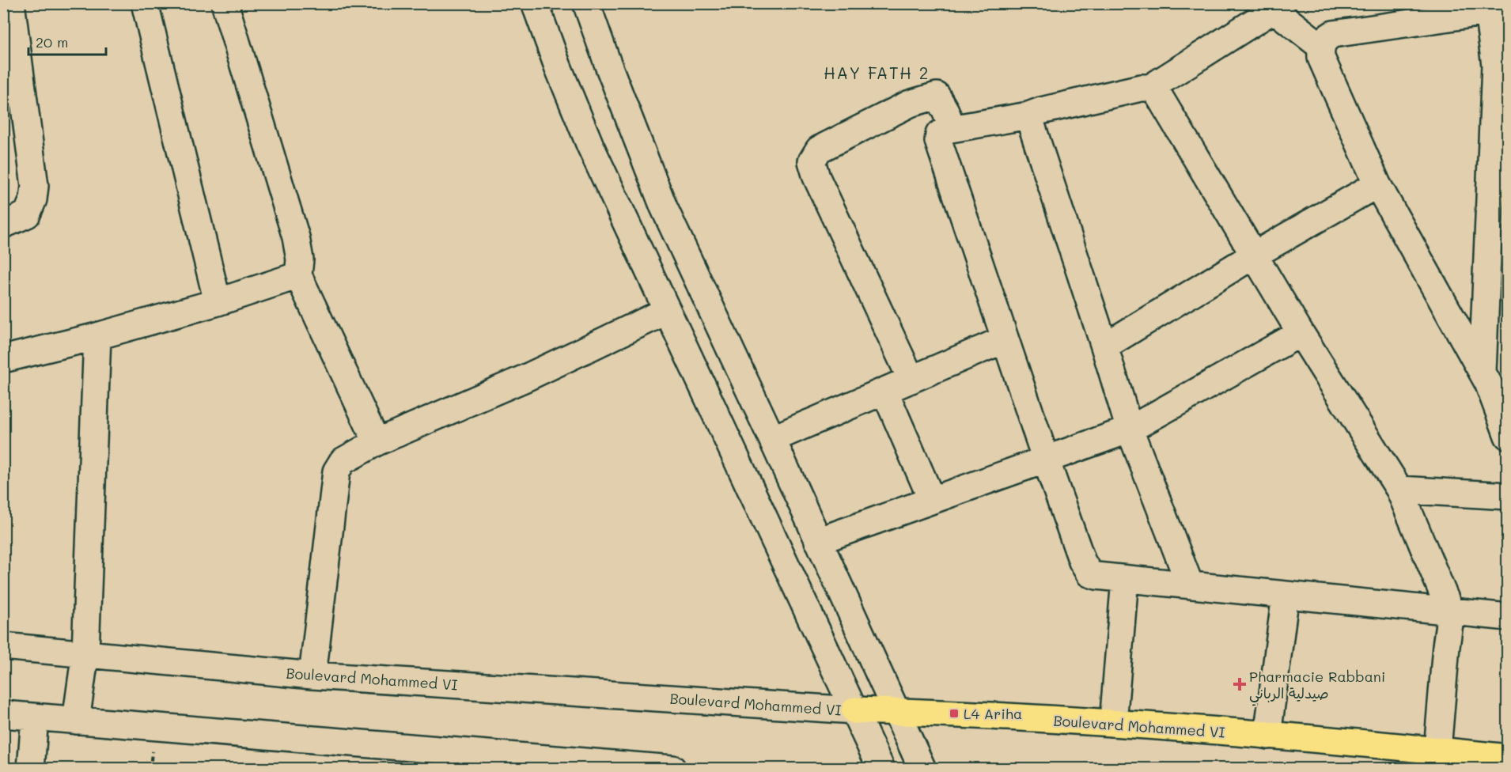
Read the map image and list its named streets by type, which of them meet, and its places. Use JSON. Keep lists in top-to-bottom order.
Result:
{
  "streets": {
    "main road": ["Boulevard Mohammed VI"]
  },
  "districts": ["HAY FATH 2"],
  "places": {
    "health": ["Pharmacie Rabbani صيدلية الرباني"],
    "transit": ["L4 Ariha"]
  },
  "scale_bar": "20 m"
}
